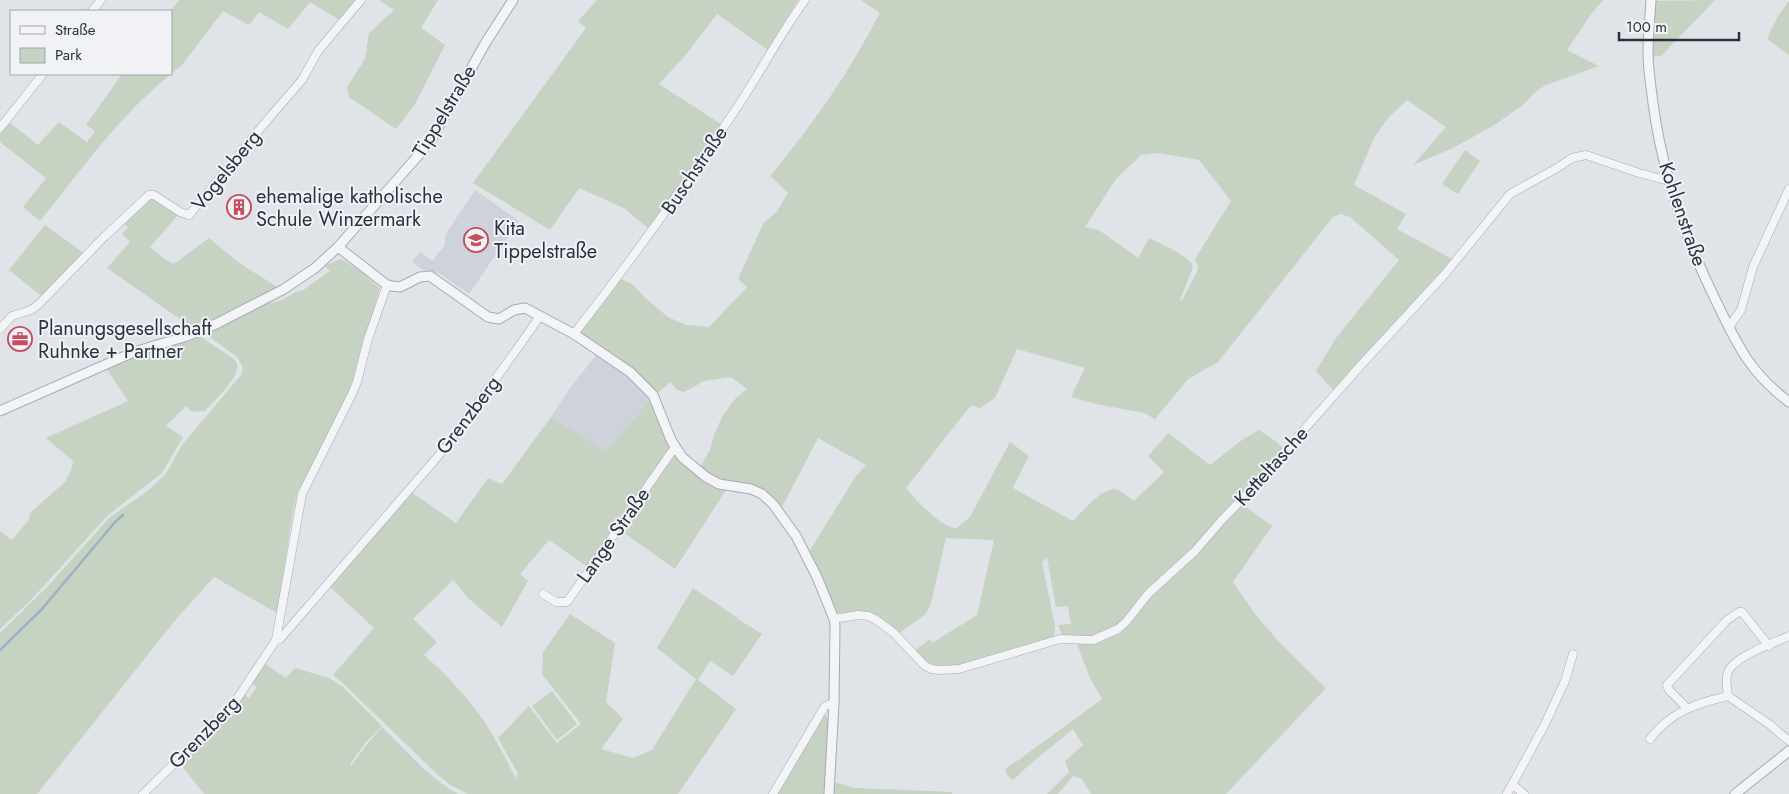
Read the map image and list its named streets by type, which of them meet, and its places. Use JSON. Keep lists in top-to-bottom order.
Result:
{
  "streets": {
    "street": [
      "Tippelstraße",
      "Vogelsberg",
      "Buschstraße",
      "Kohlenstraße",
      "Grenzberg",
      "Ketteltasche",
      "Lange Straße"
    ]
  },
  "crossings": [
    ["Kohlenstraße", "Ketteltasche"]
  ],
  "places": {
    "building": ["ehemalige katholische Schule Winzermark"],
    "school or university": ["Kita Tippelstraße"],
    "office": ["Planungsgesellschaft Ruhnke + Partner"]
  },
  "legend": ["Straße", "Park"],
  "scale_bar": "100 m"
}
